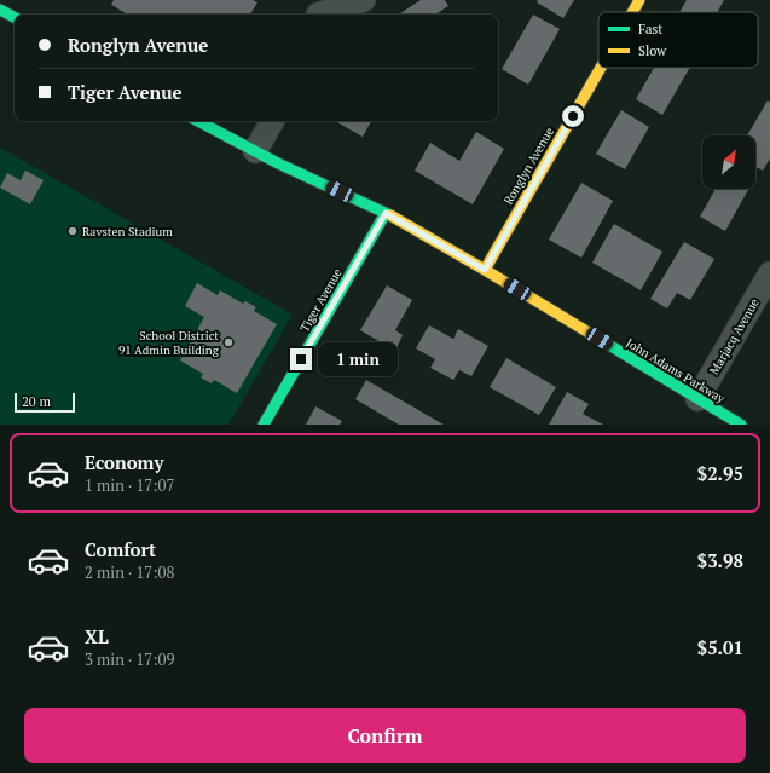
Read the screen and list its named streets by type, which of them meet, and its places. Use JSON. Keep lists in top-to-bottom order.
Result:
{
  "streets": {
    "street": [
      "Ronglyn Avenue",
      "Tiger Avenue",
      "Marjacq Avenue",
      "John Adams Parkway"
    ]
  },
  "crossings": [
    ["Ronglyn Avenue", "John Adams Parkway"],
    ["Tiger Avenue", "John Adams Parkway"],
    ["Marjacq Avenue", "John Adams Parkway"]
  ],
  "places": ["Ravsten Stadium", "School District 91 Admin Building"],
  "legend": ["Fast", "Slow"],
  "scale_bar": "20 m",
  "north": "top right",
  "page": {
    "banner": ["Ronglyn Avenue", "Tiger Avenue"],
    "bubble": "1 min",
    "scale": "20 m",
    "list": [
      {
        "name": "Economy",
        "note": "1 min · 17:07",
        "value": "$2.95"
      },
      {
        "name": "Comfort",
        "note": "2 min · 17:08",
        "value": "$3.98"
      },
      {
        "name": "XL",
        "note": "3 min · 17:09",
        "value": "$5.01"
      }
    ],
    "buttons": "Confirm"
  }
}
